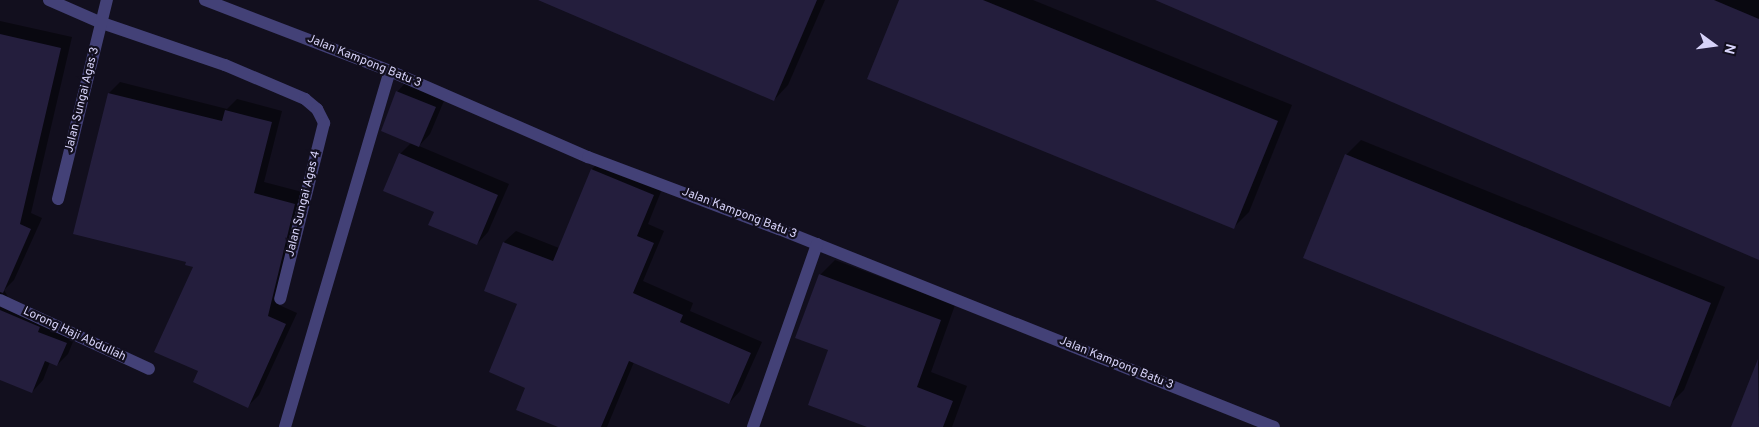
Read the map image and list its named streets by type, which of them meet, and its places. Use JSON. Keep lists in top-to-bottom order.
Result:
{
  "streets": {
    "street": [
      "Jalan Kampong Batu 3",
      "Jalan Sungai Agas 3",
      "Jalan Sungai Agas 4",
      "Lorong Haji Abdullah"
    ]
  },
  "crossings": [
    ["Jalan Sungai Agas 3", "Jalan Sungai Agas 4"]
  ],
  "north": "right"
}
